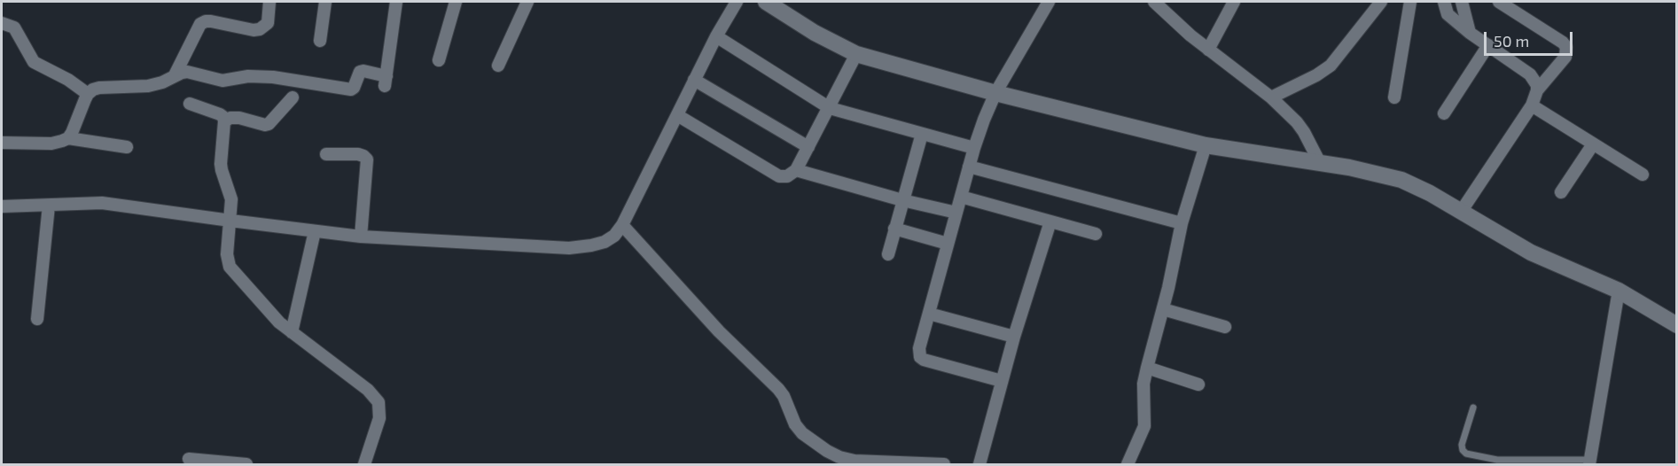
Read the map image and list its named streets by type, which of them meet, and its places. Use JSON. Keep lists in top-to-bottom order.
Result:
{
  "scale_bar": "50 m"
}
